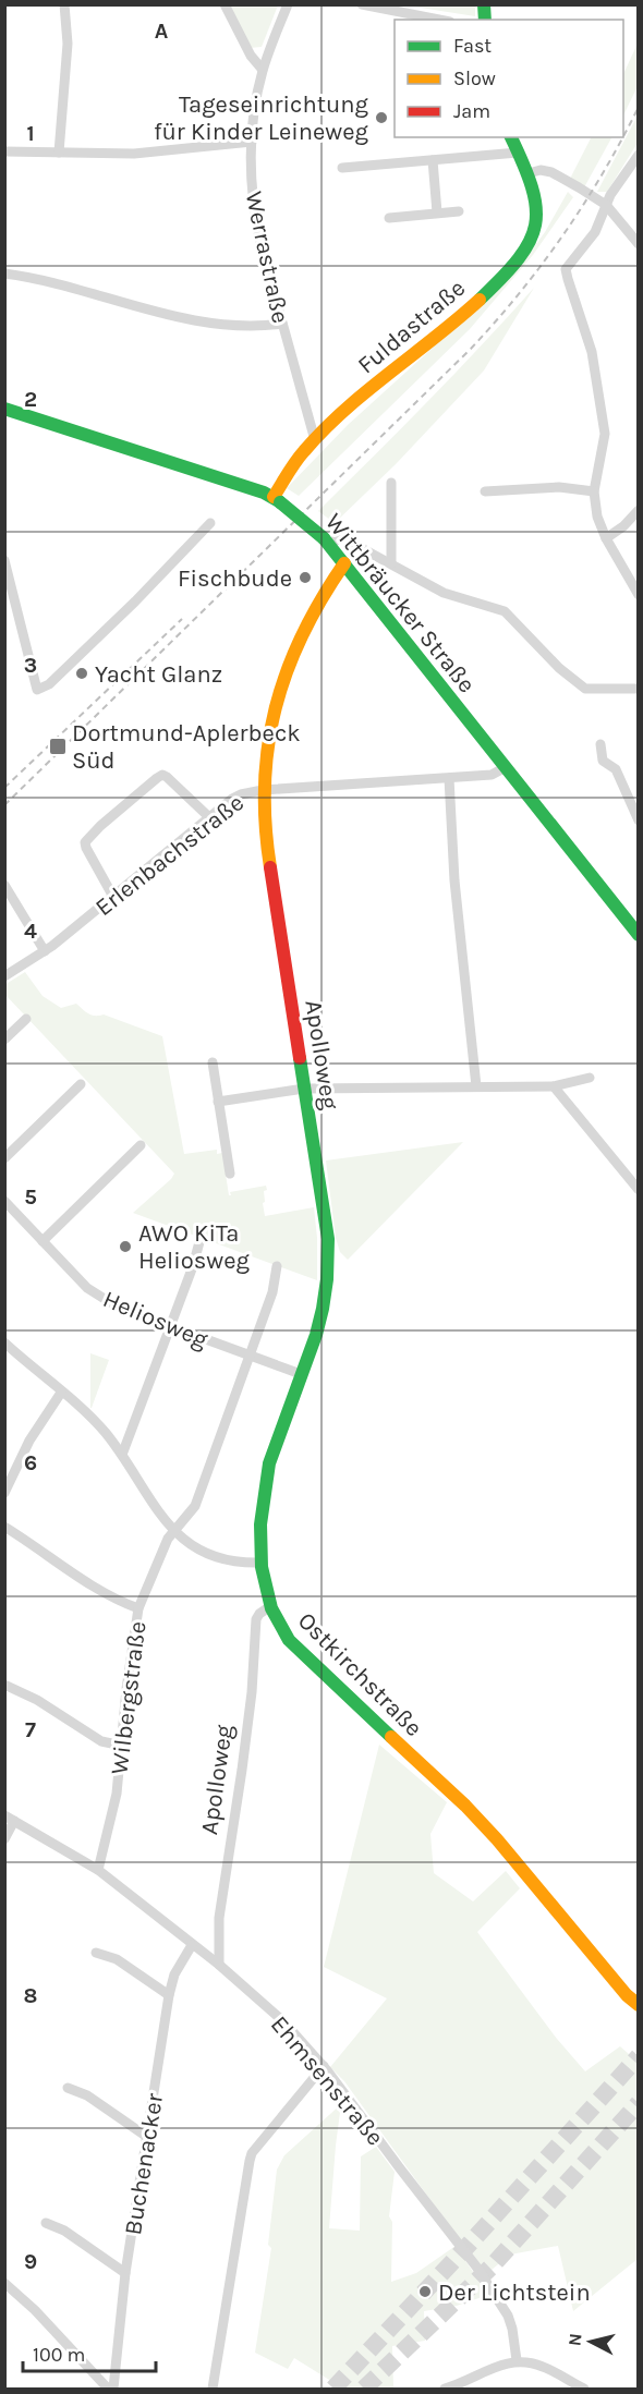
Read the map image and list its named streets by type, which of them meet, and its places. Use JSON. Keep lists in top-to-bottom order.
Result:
{
  "streets": {
    "street": [
      "Werrastraße",
      "Fuldastraße",
      "Wittbräucker Straße",
      "Erlenbachstraße",
      "Apolloweg",
      "Heliosweg",
      "Ostkirchstraße",
      "Wilbergstraße",
      "Ehmsenstraße",
      "Buchenacker"
    ]
  },
  "crossings": [
    ["Werrastraße", "Fuldastraße"],
    ["Fuldastraße", "Wittbräucker Straße"],
    ["Wittbräucker Straße", "Erlenbachstraße"],
    ["Wittbräucker Straße", "Apolloweg"],
    ["Erlenbachstraße", "Apolloweg"],
    ["Apolloweg", "Heliosweg"],
    ["Apolloweg", "Ostkirchstraße"],
    ["Apolloweg", "Ehmsenstraße"],
    ["Heliosweg", "Wilbergstraße"],
    ["Wilbergstraße", "Ehmsenstraße"],
    ["Ehmsenstraße", "Buchenacker"]
  ],
  "places": {
    "other": [
      "Tageseinrichtung für Kinder Leineweg",
      "Fischbude",
      "Yacht Glanz",
      "AWO KiTa Heliosweg",
      "Der Lichtstein"
    ],
    "transit": ["Dortmund-Aplerbeck Süd"]
  },
  "legend": ["Fast", "Slow", "Jam"],
  "scale_bar": "100 m",
  "north": "left",
  "grid": {
    "columns": ["A"],
    "rows": [
      "1",
      "2",
      "3",
      "4",
      "5",
      "6",
      "7",
      "8",
      "9"
    ]
  }
}
